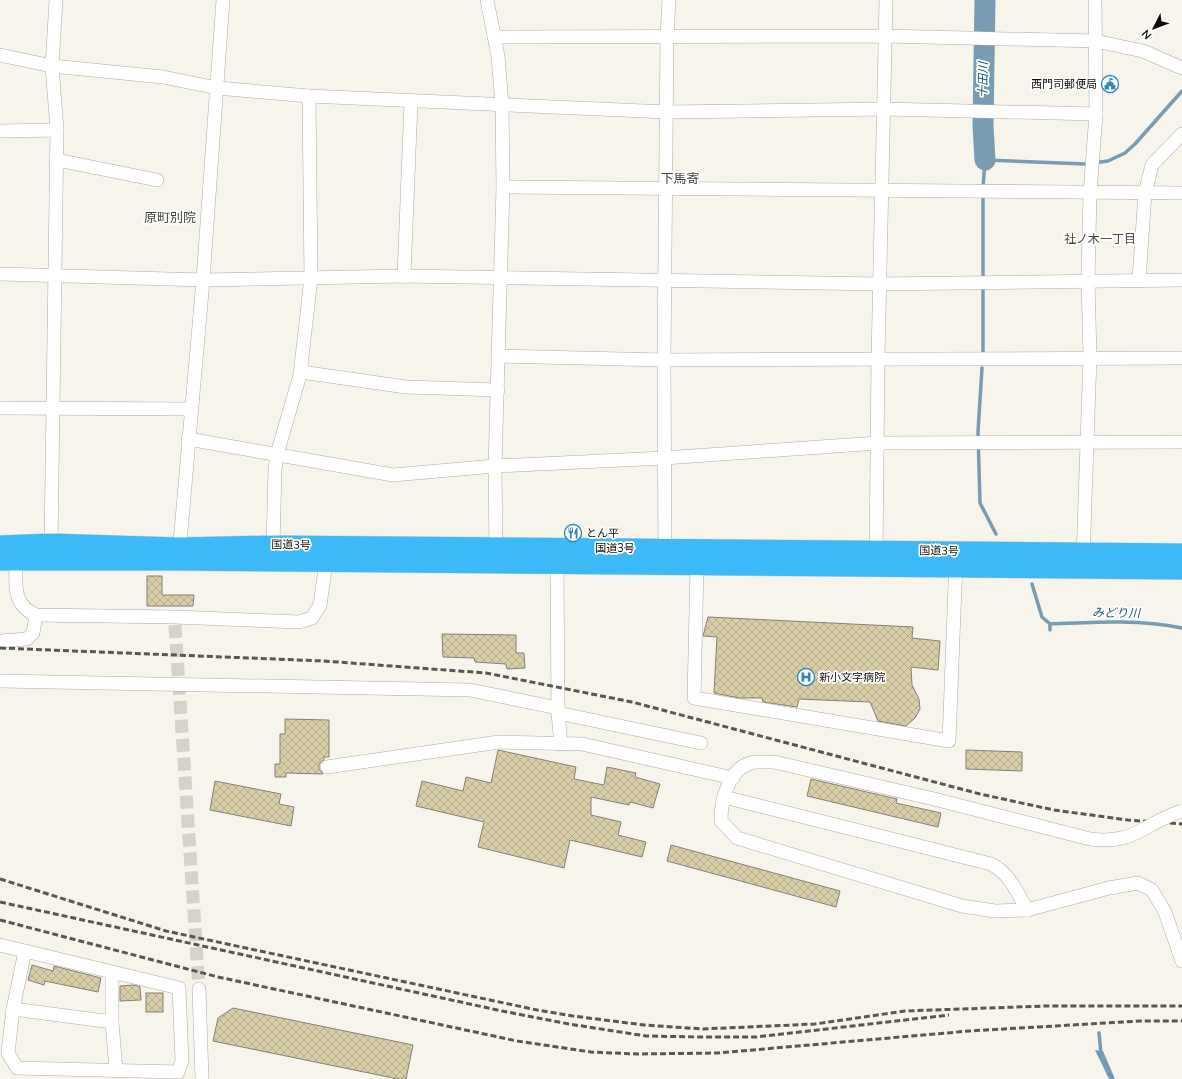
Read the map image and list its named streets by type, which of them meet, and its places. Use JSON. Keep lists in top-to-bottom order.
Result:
{
  "streets": {
    "highway": ["国道3号"]
  },
  "districts": ["下馬寄", "原町別院", "社ノ木一丁目"],
  "water": ["十田川", "みどり川"],
  "places": {
    "public building": ["西門司郵便局"],
    "restaurant": ["とん平"],
    "hospital": ["新小文字病院"]
  },
  "north": "bottom left"
}
